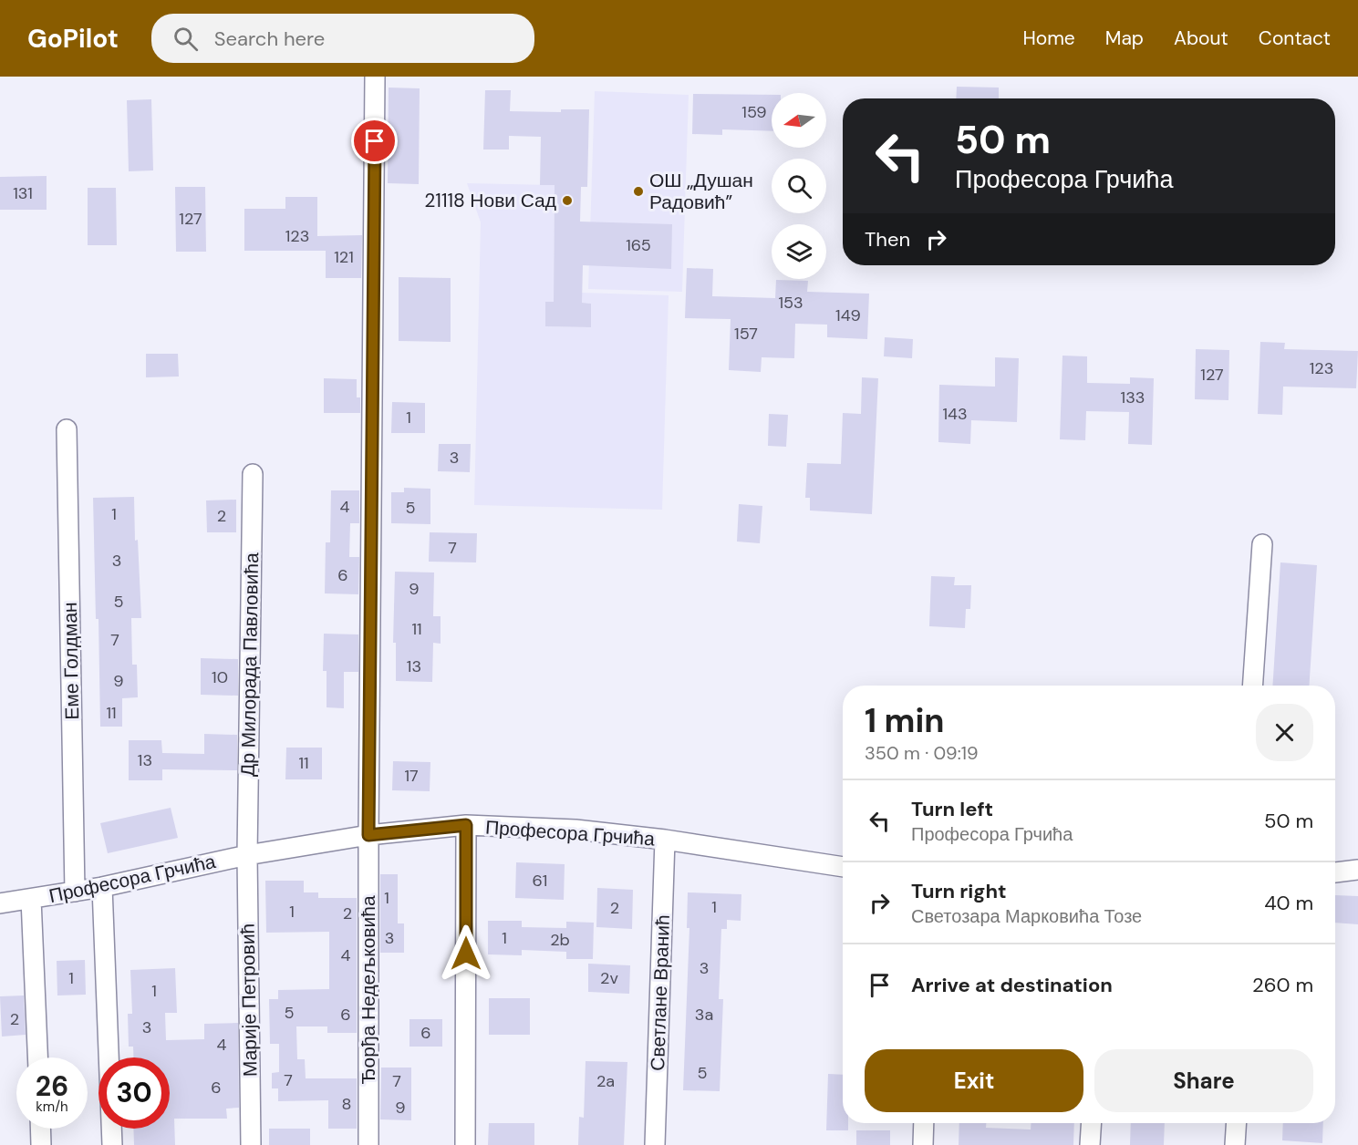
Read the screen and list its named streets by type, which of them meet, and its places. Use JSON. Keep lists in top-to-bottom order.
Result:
{
  "streets": {
    "street": [
      "Еме Голдман",
      "Др Милорада Павловића",
      "Професора Грчића",
      "Ђорђа Недељковића",
      "Светлане Вранић",
      "Марије Петровић"
    ]
  },
  "crossings": [
    ["Еме Голдман", "Професора Грчића"],
    ["Др Милорада Павловића", "Професора Грчића"],
    ["Др Милорада Павловића", "Марије Петровић"],
    ["Професора Грчића", "Ђорђа Недељковића"],
    ["Професора Грчића", "Светлане Вранић"],
    ["Професора Грчића", "Марије Петровић"]
  ],
  "places": ["ОШ „Душан Радовић”", "21118 Нови Сад"],
  "house_numbers": [
    "159",
    "131",
    "127",
    "123",
    "165",
    "121",
    "153",
    "149",
    "157",
    "123",
    "127",
    "133",
    "143",
    "1",
    "3",
    "4",
    "5",
    "1",
    "2",
    "7",
    "3",
    "6",
    "9",
    "5",
    "11",
    "7",
    "13",
    "10",
    "9",
    "11",
    "13",
    "11",
    "17",
    "61",
    "1",
    "1",
    "2",
    "1",
    "2",
    "3",
    "1",
    "2b",
    "4",
    "3",
    "1",
    "2v",
    "1",
    "5",
    "6",
    "3a",
    "2",
    "3",
    "6",
    "4",
    "5",
    "7",
    "7",
    "2a",
    "6",
    "8",
    "9"
  ],
  "north": "left",
  "page": {
    "header": "GoPilot",
    "search": "Search here",
    "nav": [
      "Home",
      "Map",
      "About",
      "Contact"
    ],
    "turn": ["50 m", "Професора Грчића"],
    "then": "Then",
    "heading": ["1 min", "350 m · 09:19"],
    "list": [
      {
        "name": "Turn left",
        "note": "Професора Грчића",
        "value": "50 m"
      },
      {
        "name": "Turn right",
        "note": "Светозара Марковића Тозе",
        "value": "40 m"
      },
      {
        "name": "Arrive at destination",
        "value": "260 m"
      }
    ],
    "buttons": ["Exit", "Share"],
    "speed": "26 km/h",
    "limit": "30"
  }
}
